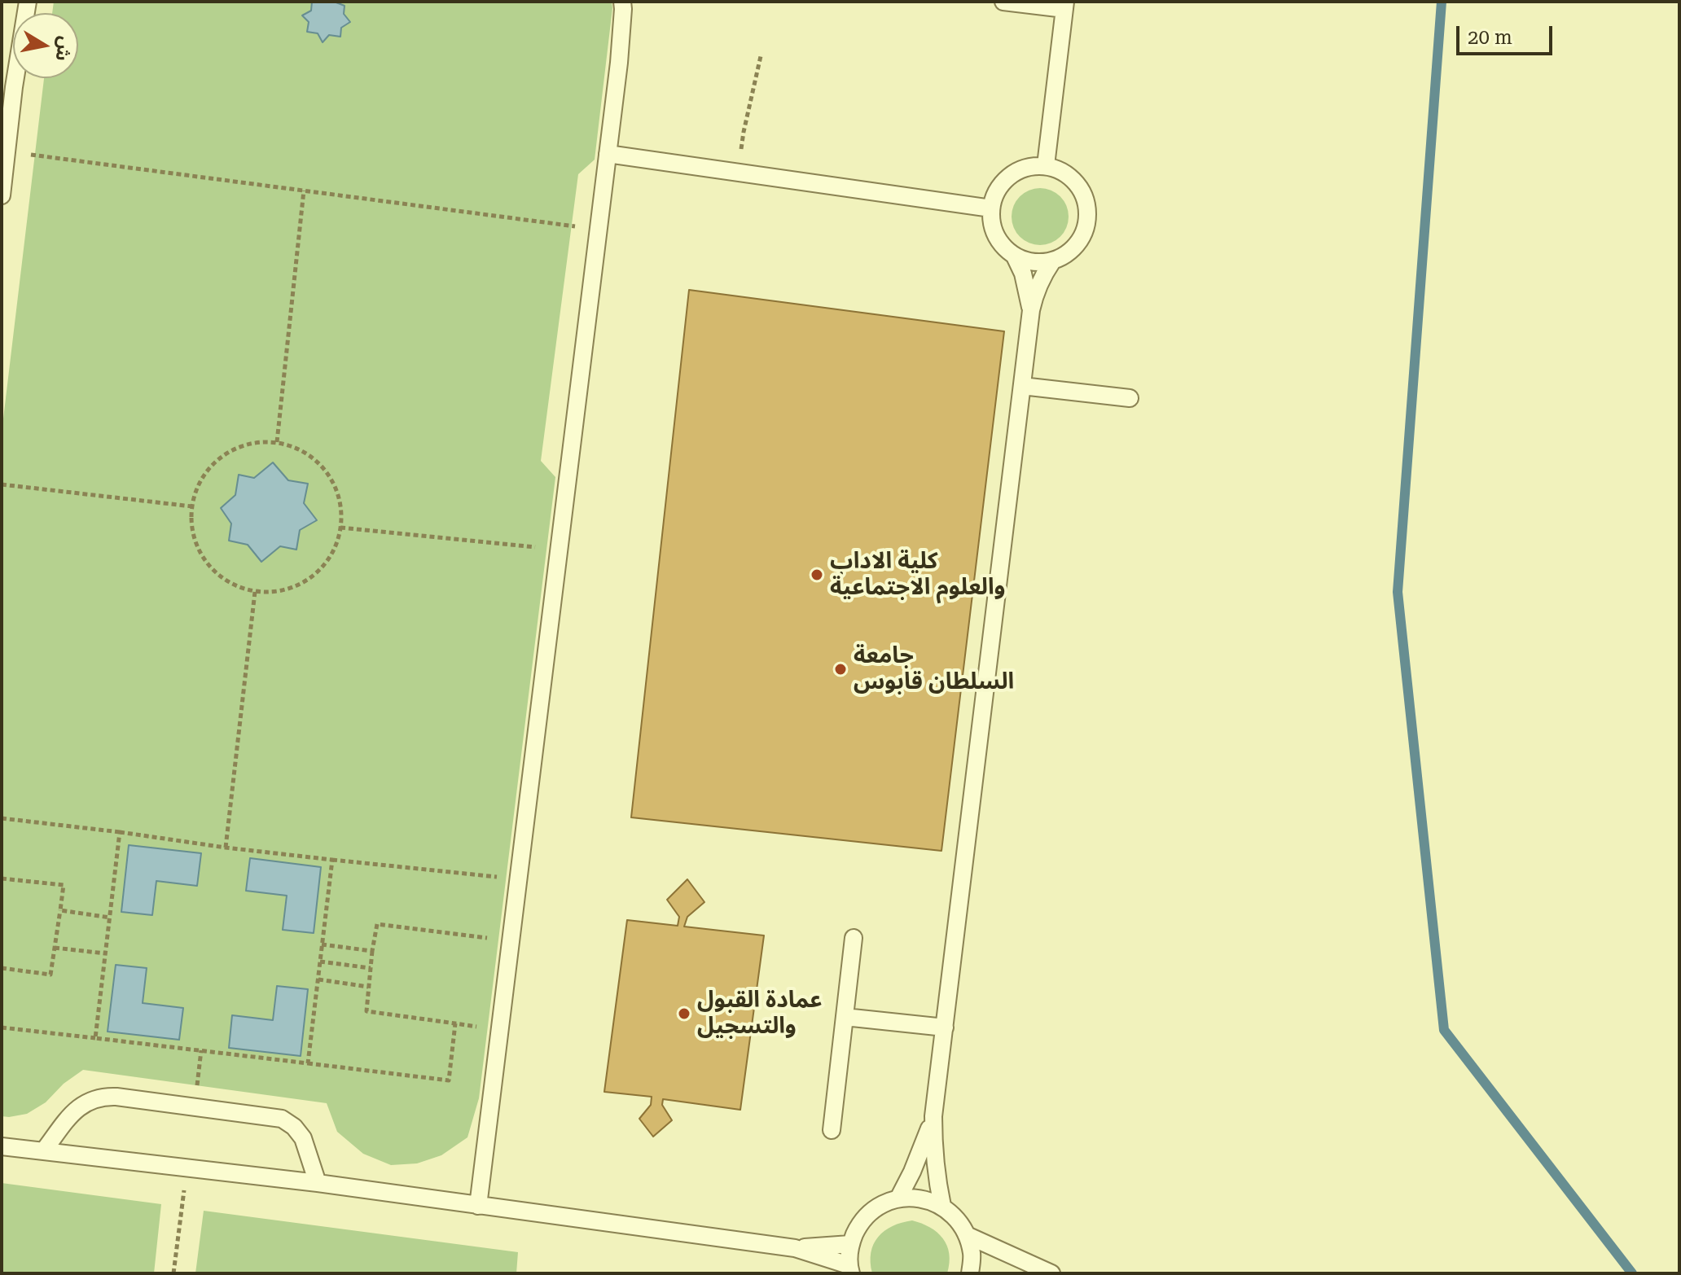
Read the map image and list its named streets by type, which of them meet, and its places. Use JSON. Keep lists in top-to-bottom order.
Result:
{
  "places": ["كلية الاداب والعلوم الاجتماعية", "جامعة السلطان قابوس", "عمادة القبول والتسجيل"],
  "scale_bar": "20 m",
  "north": "right"
}
